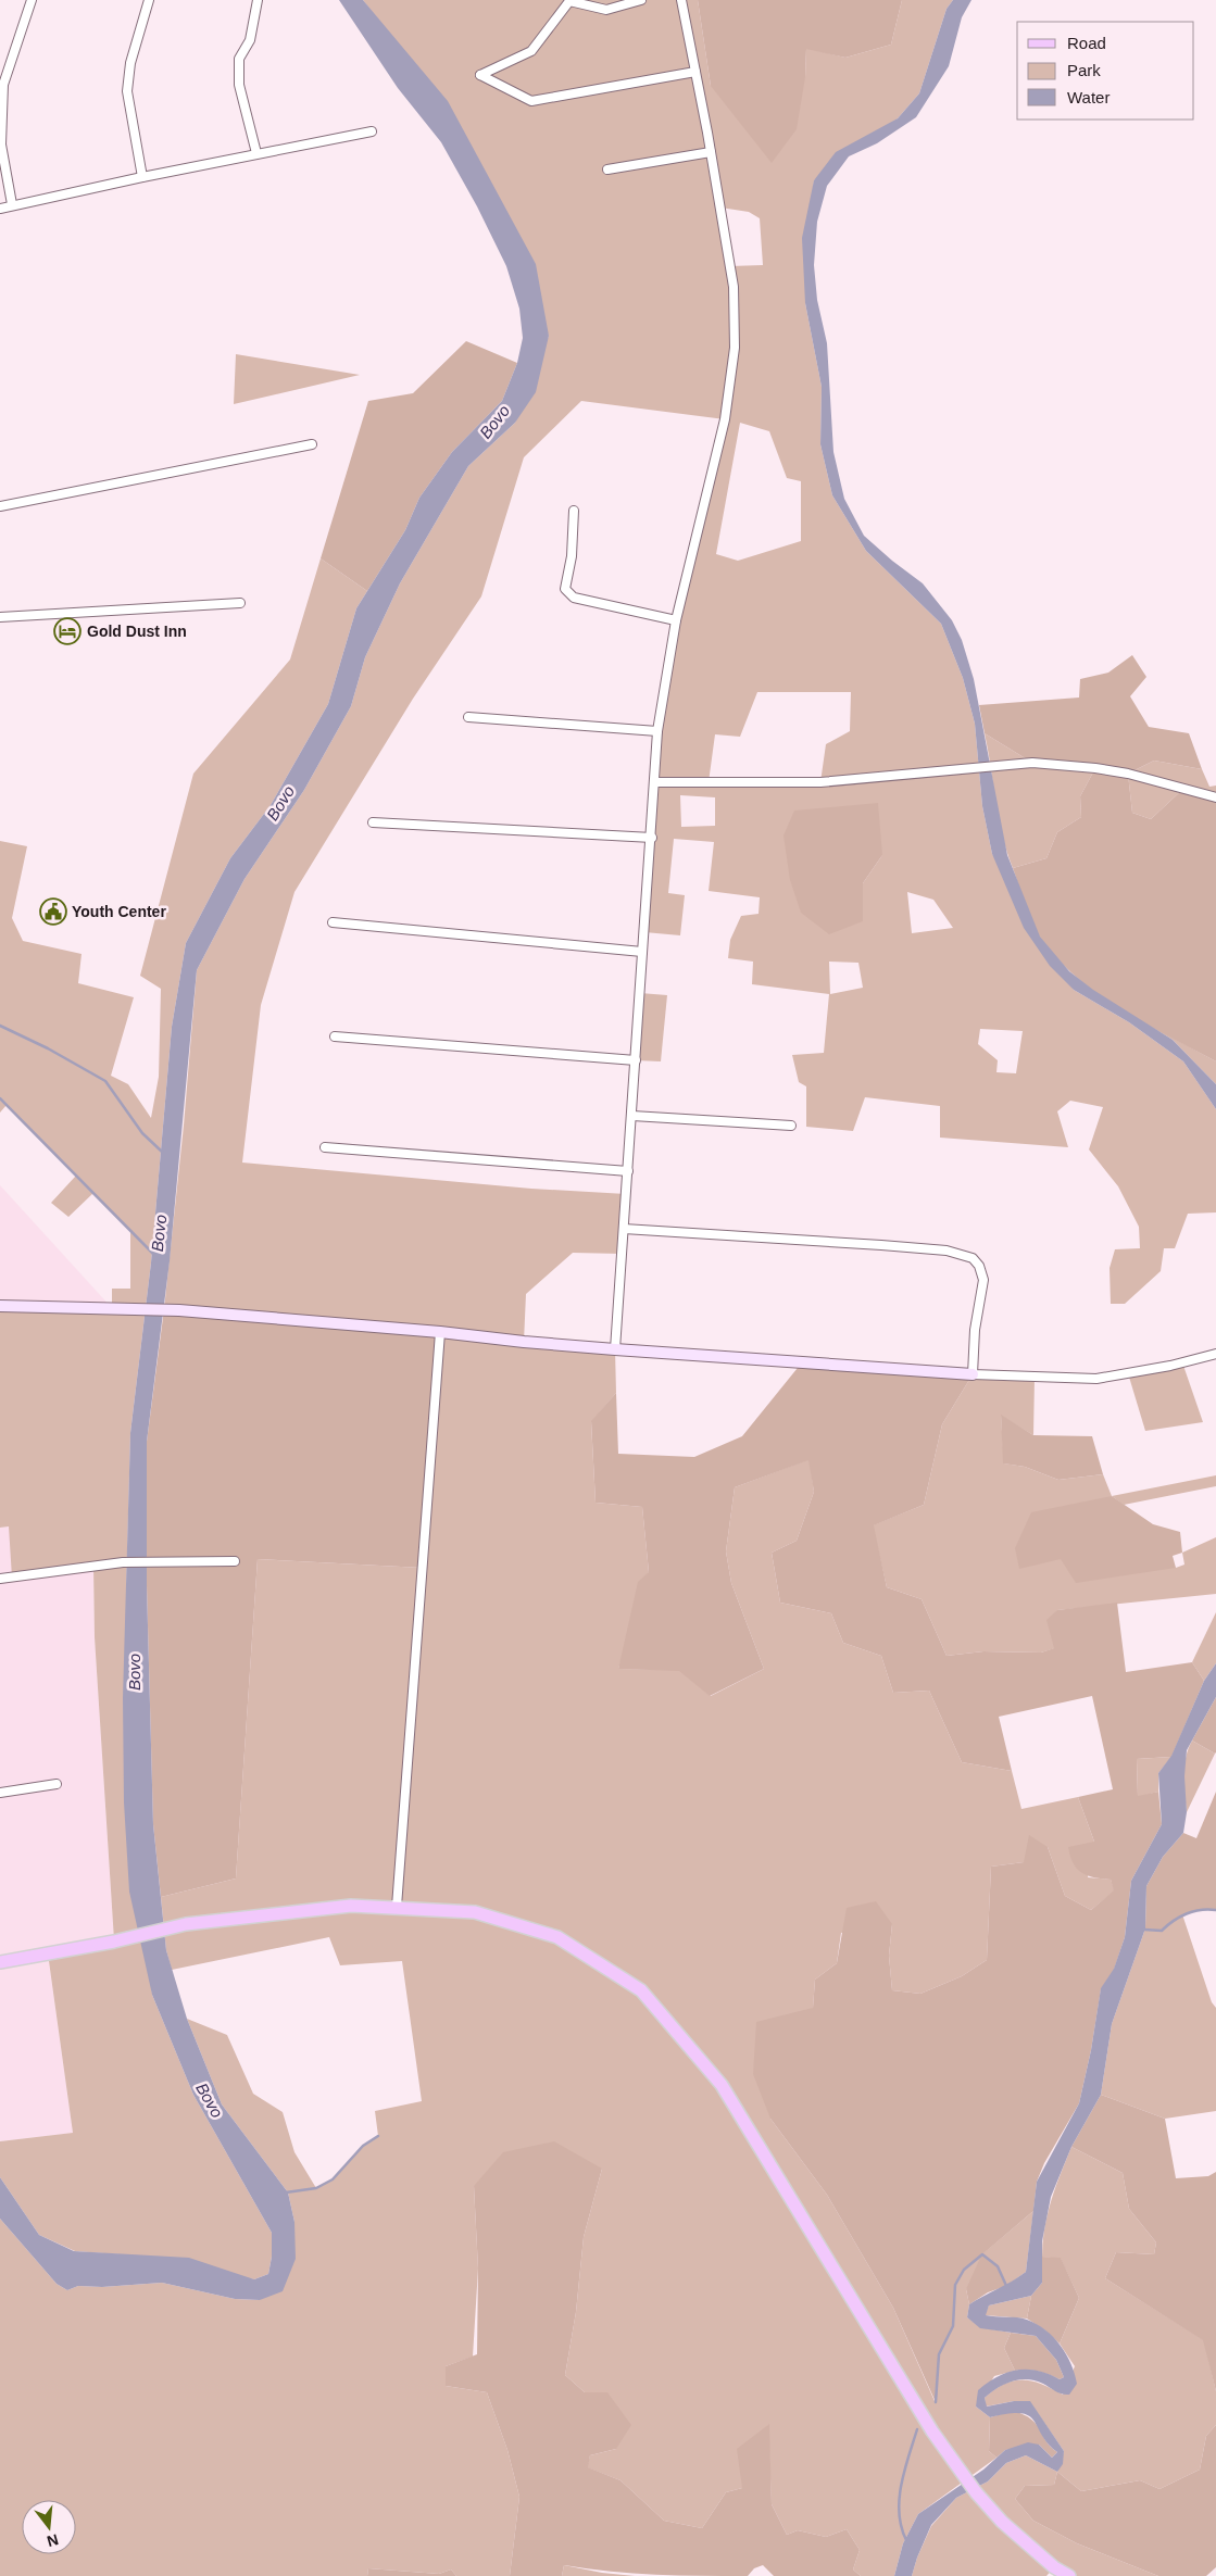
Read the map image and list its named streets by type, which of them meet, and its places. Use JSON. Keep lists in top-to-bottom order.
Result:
{
  "water": ["Bovo"],
  "places": {
    "hotel": ["Gold Dust Inn"],
    "public building": ["Youth Center"]
  },
  "legend": ["Road", "Park", "Water"],
  "north": "bottom"
}
